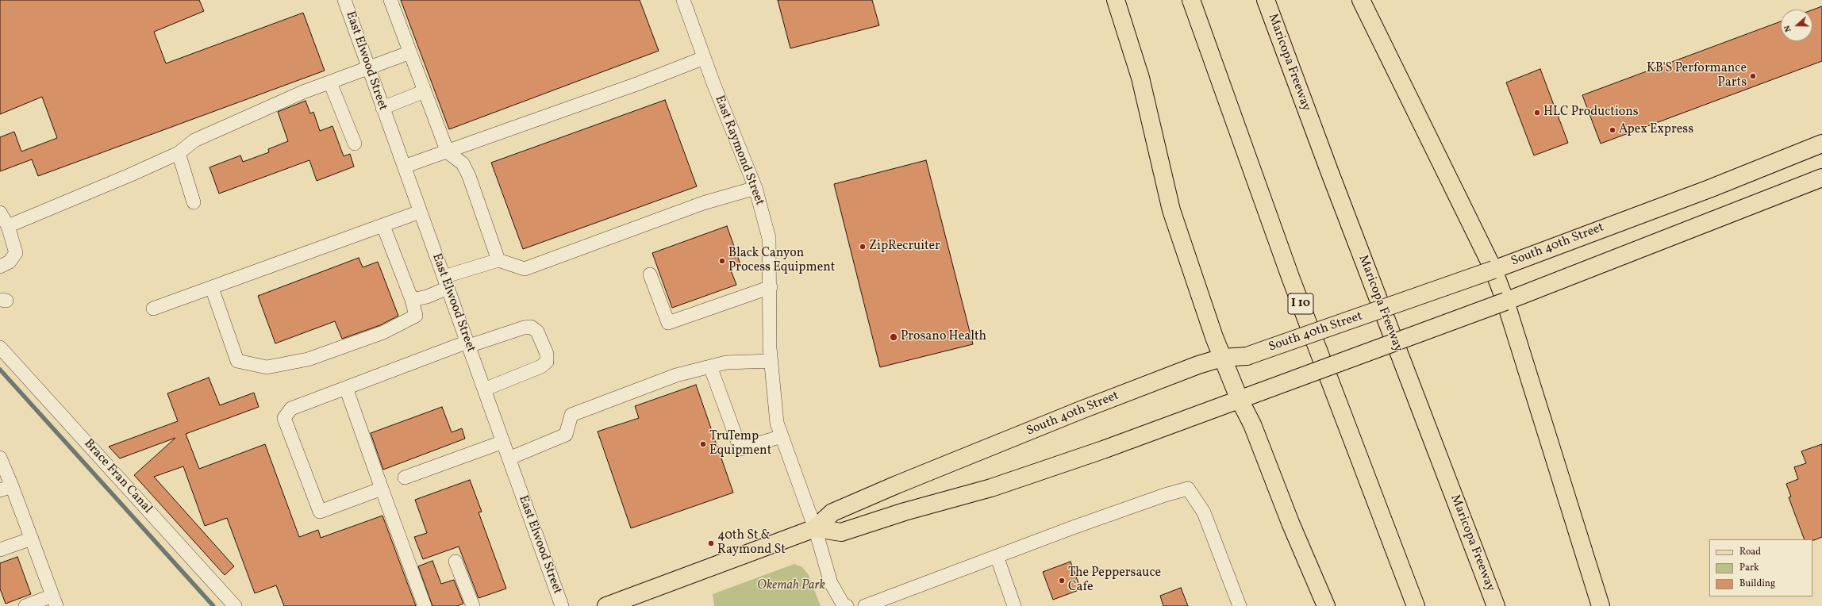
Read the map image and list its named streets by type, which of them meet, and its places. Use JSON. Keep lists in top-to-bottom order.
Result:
{
  "streets": {
    "main road": ["Maricopa Freeway", "South 40th Street", "I 10"],
    "street": ["East Elwood Street", "East Raymond Street", "Brace Fran Canal"]
  },
  "crossings": [
    ["East Raymond Street", "South 40th Street"]
  ],
  "parks": ["Okemah Park"],
  "places": [
    "KB'S Performance Parts",
    "HLC Productions",
    "Apex Express",
    "ZipRecruiter",
    "Black Canyon Process Equipment",
    "Prosano Health",
    "TruTemp Equipment",
    "40th St & Raymond St",
    "The Peppersauce Cafe"
  ],
  "legend": ["Road", "Park", "Building"],
  "north": "left"
}
